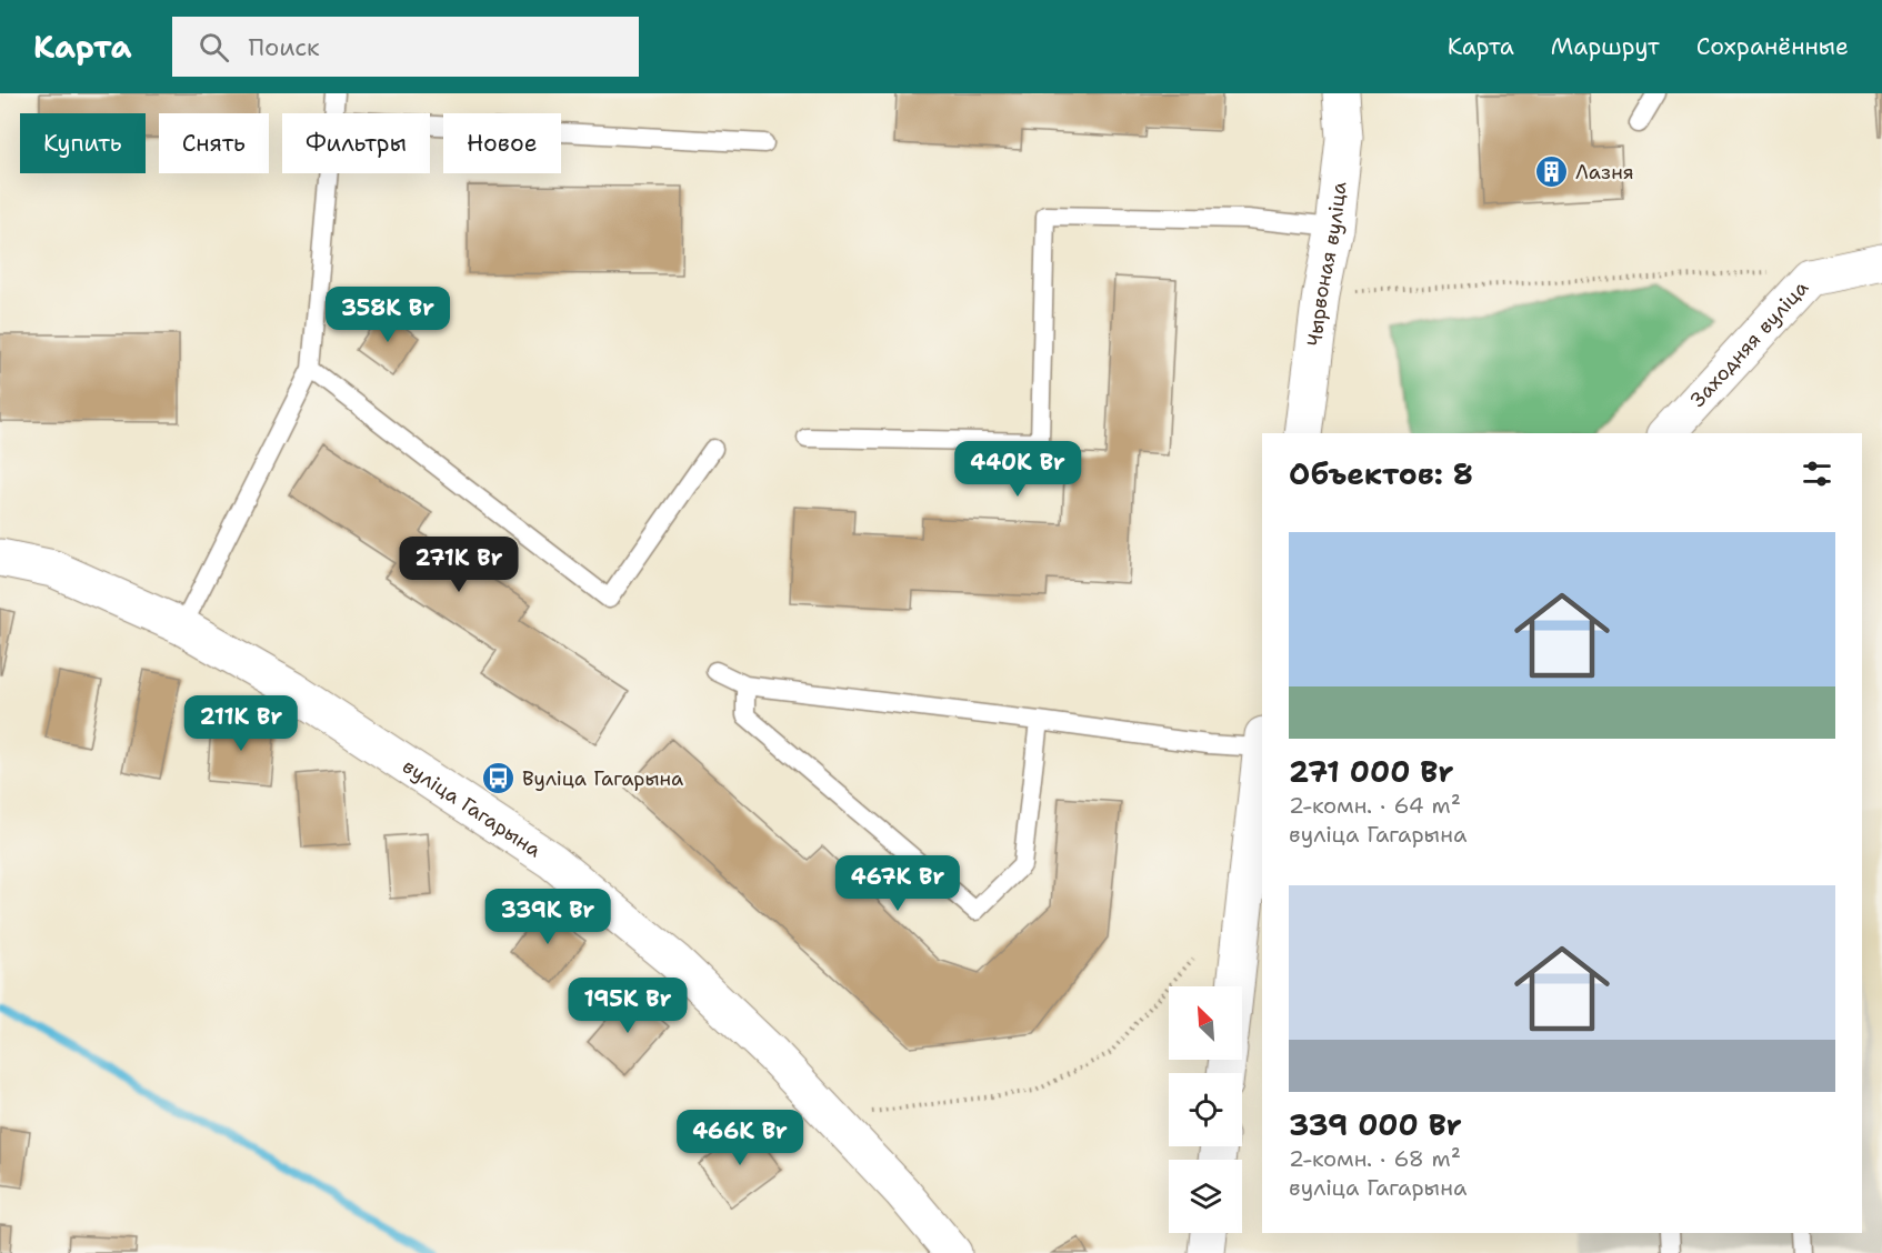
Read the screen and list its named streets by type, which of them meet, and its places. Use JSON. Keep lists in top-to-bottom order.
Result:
{
  "streets": {
    "street": ["Чырвоная вуліца", "Заходняя вуліца", "вуліца Гагарына"]
  },
  "places": {
    "building": ["Лазня"],
    "bus stop": ["Вуліца Гагарына"]
  },
  "north": "top left",
  "page": {
    "header": "Карта",
    "search": "Поиск",
    "nav": ["Карта", "Маршрут", "Сохранённые"],
    "chip": [
      "Купить",
      "Снять",
      "Фильтры",
      "Новое"
    ],
    "price": [
      "358K Br",
      "440K Br",
      "271K Br",
      "211K Br",
      "467K Br",
      "339K Br",
      "195K Br",
      "466K Br"
    ],
    "heading": "Объектов: 8",
    "list": [
      {
        "name": "271 000 Br",
        "note": "2-комн. · 64 m² · вуліца Гагарына"
      },
      {
        "name": "339 000 Br",
        "note": "2-комн. · 68 m² · вуліца Гагарына"
      }
    ]
  }
}
